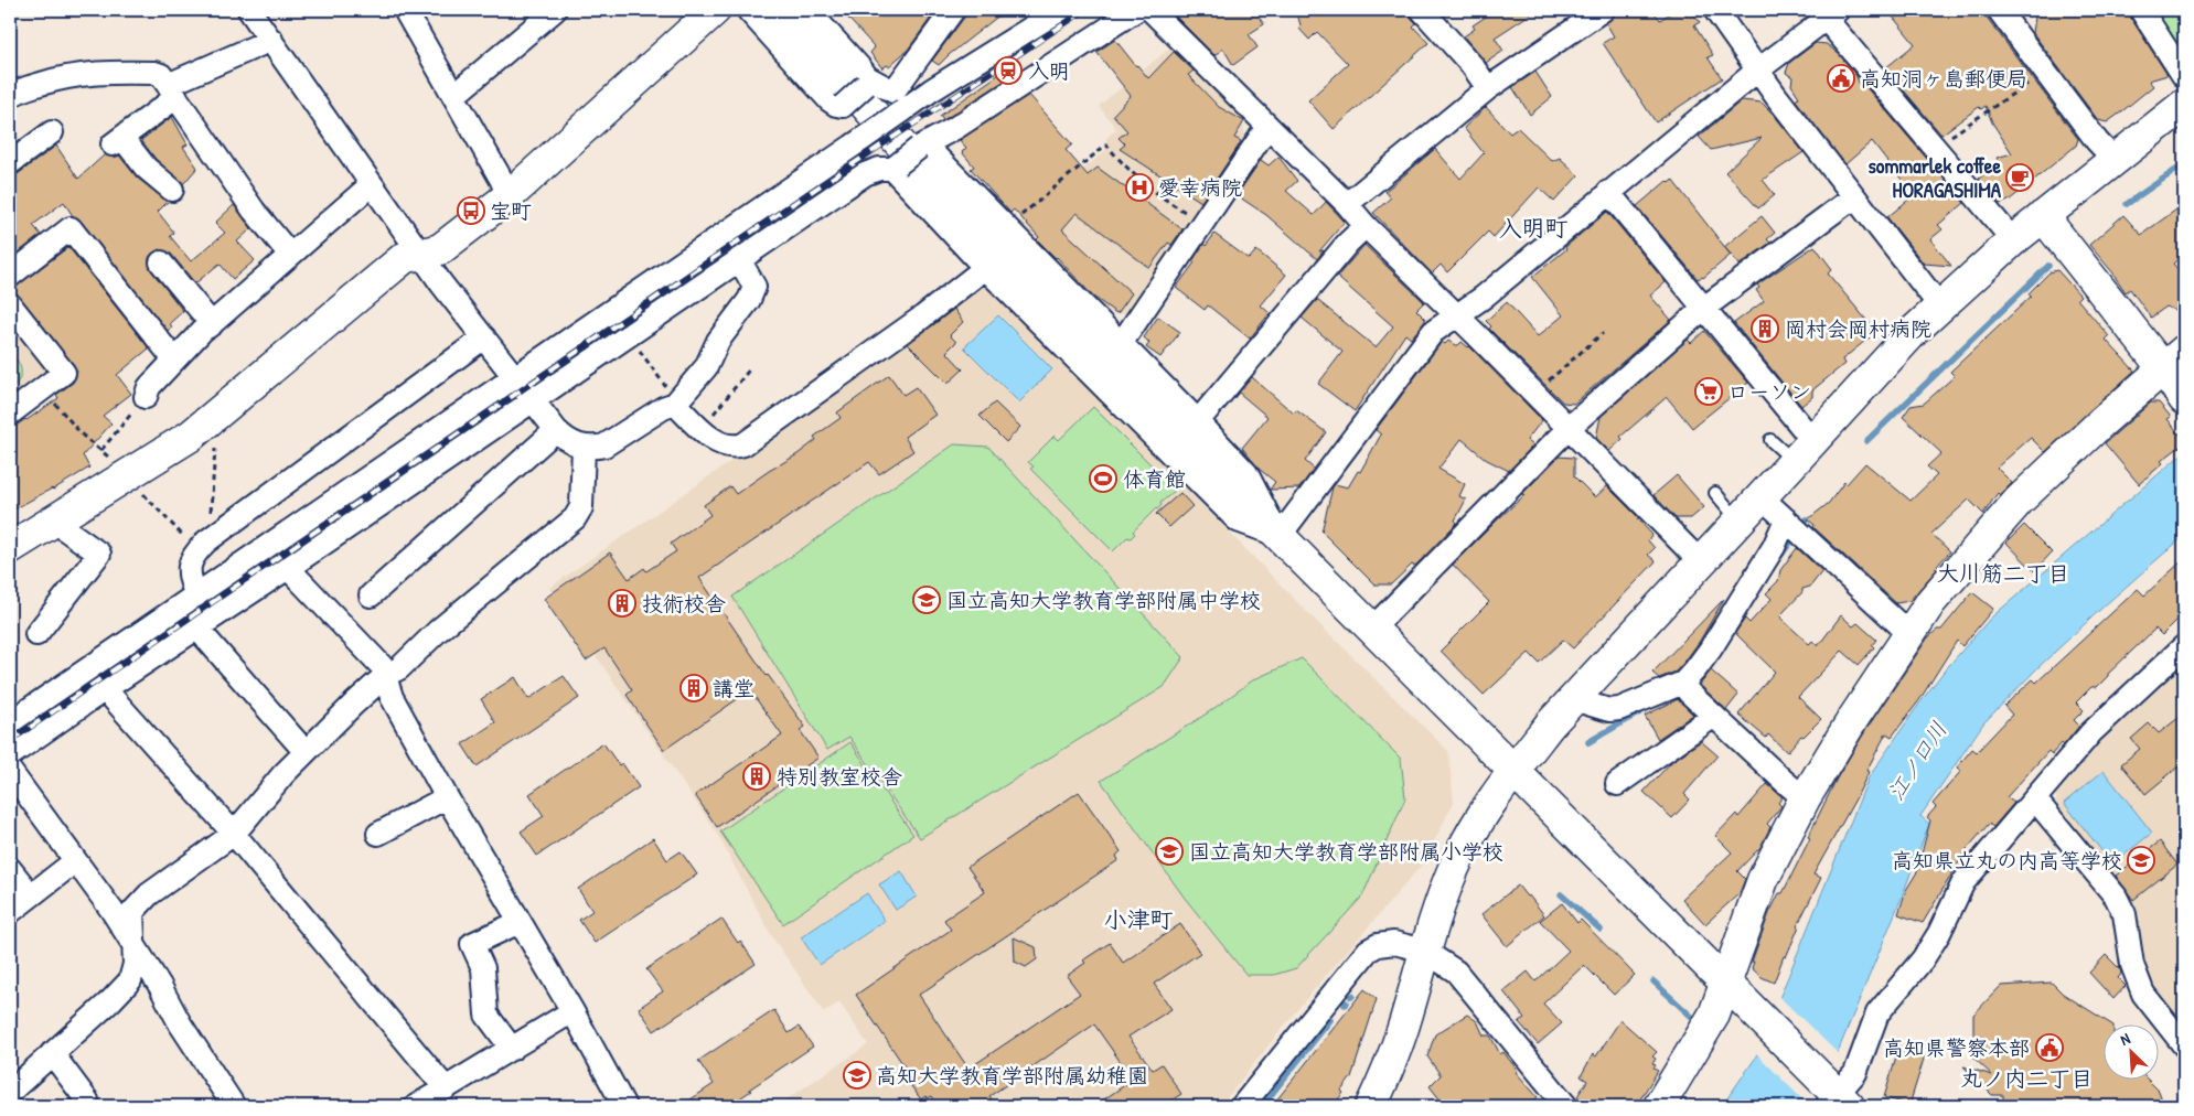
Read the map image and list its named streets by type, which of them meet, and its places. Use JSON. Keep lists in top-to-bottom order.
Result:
{
  "districts": [
    "入明町",
    "大川筋二丁目",
    "小津町",
    "丸ノ内二丁目"
  ],
  "water": ["江ノ口川"],
  "places": {
    "station": ["入明"],
    "public building": ["高知洞ヶ島郵便局", "高知県警察本部"],
    "cafe": ["sommarlek coffee HORAGASHIMA"],
    "hospital": ["愛幸病院"],
    "bus stop": ["宝町"],
    "building": [
      "岡村会岡村病院",
      "技術校舎",
      "講堂",
      "特別教室校舎"
    ],
    "supermarket": ["ローソン"],
    "sports": ["体育館"],
    "school or university": [
      "国立高知大学教育学部附属中学校",
      "国立高知大学教育学部附属小学校",
      "高知県立丸の内高等学校",
      "高知大学教育学部附属幼稚園"
    ]
  },
  "north": "top left"
}
